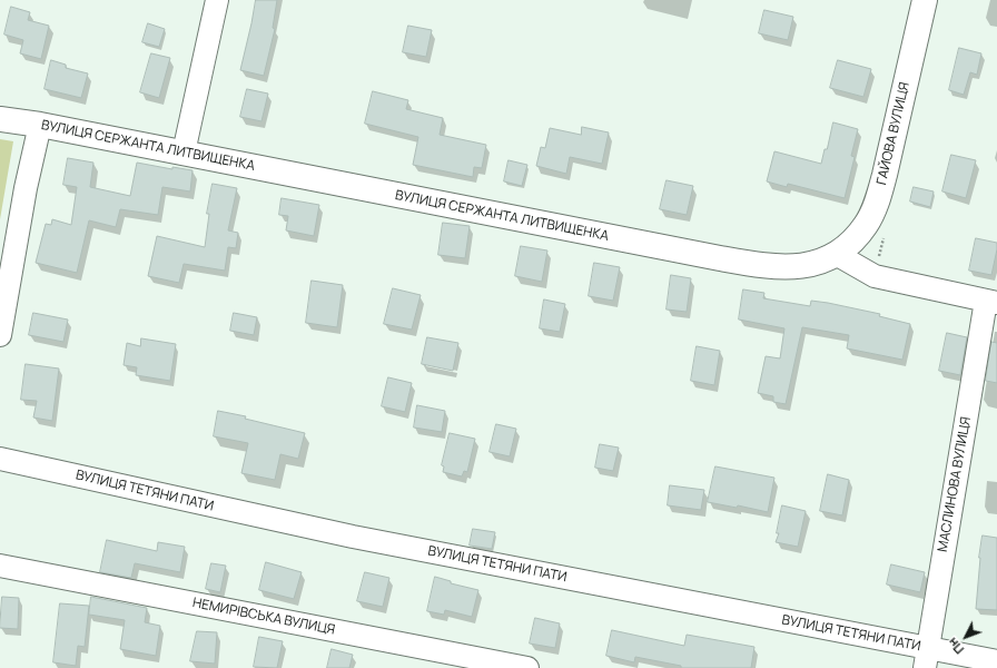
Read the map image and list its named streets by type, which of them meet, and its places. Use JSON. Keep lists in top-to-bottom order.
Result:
{
  "streets": {
    "main road": ["ГАЙОВА ВУЛИЦЯ", "ВУЛИЦЯ СЕРЖАНТА ЛИТВИЩЕНКА"],
    "street": ["МАСЛИНОВА ВУЛИЦЯ", "ВУЛИЦЯ ТЕТЯНИ ПАТИ", "НЕМИРІВСЬКА ВУЛИЦЯ"]
  },
  "crossings": [
    ["ГАЙОВА ВУЛИЦЯ", "ВУЛИЦЯ СЕРЖАНТА ЛИТВИЩЕНКА"],
    ["МАСЛИНОВА ВУЛИЦЯ", "ВУЛИЦЯ ТЕТЯНИ ПАТИ"]
  ],
  "north": "bottom left"
}
